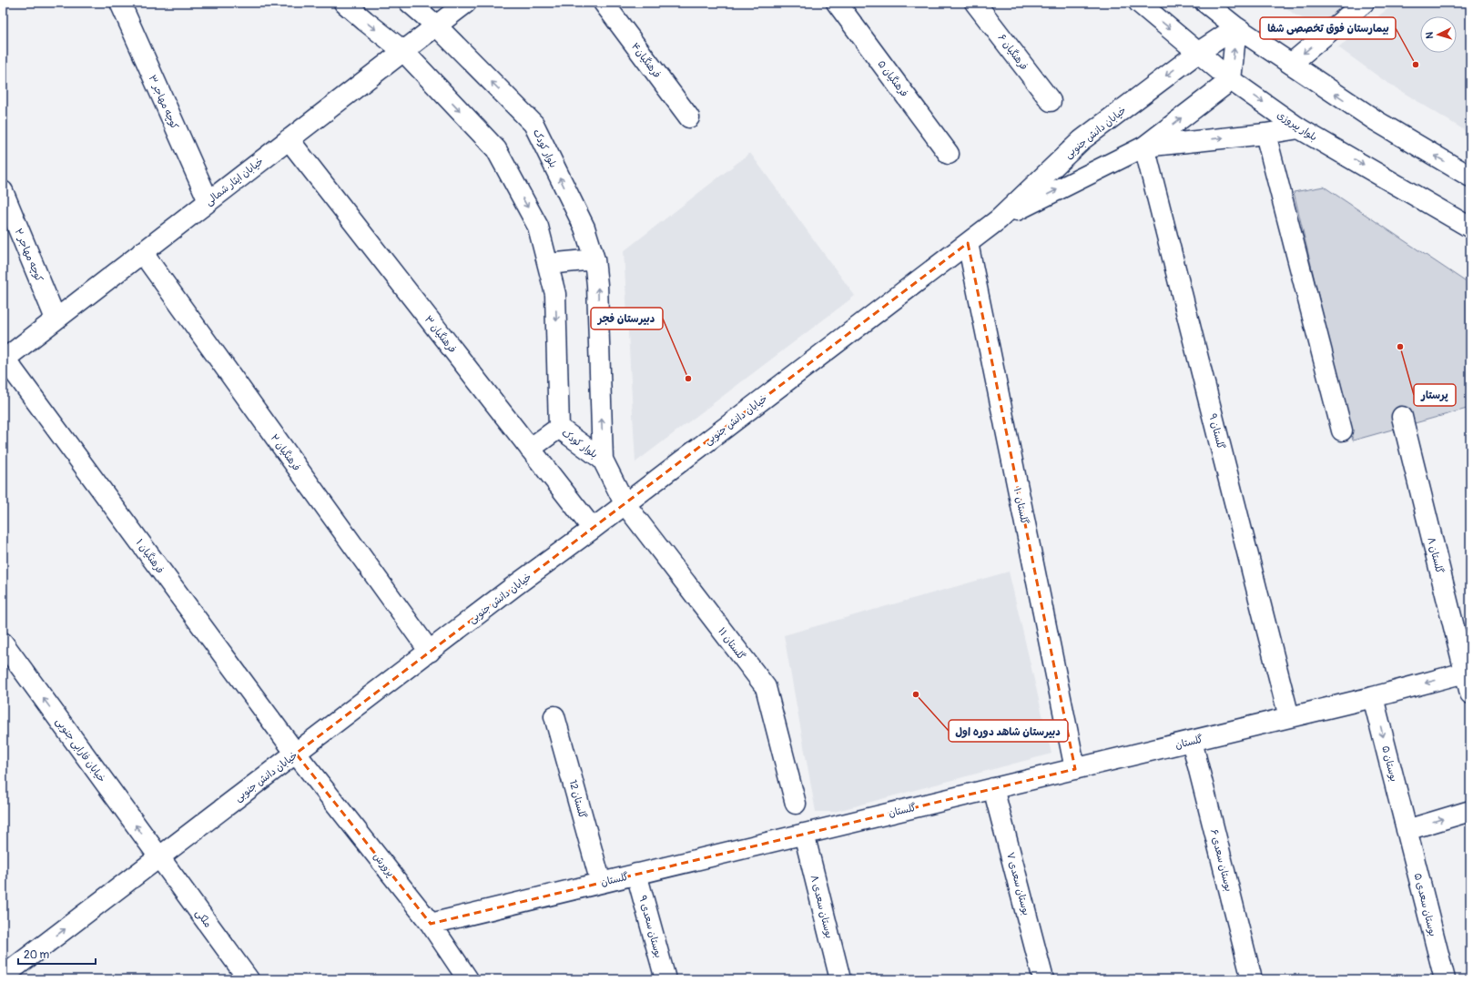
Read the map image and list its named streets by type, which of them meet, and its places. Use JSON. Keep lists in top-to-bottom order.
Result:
{
  "streets": {
    "street": [
      "فرهنگیان ۶",
      "فرهنگیان۴",
      "فرهنگیان ۵",
      "کوچه مهاجر ۳",
      "بلوار پیروزی",
      "خیابان دانش جنوبی",
      "بلوار کودک",
      "خیابان ایثار شمالی",
      "کوچه مهاجر ۲",
      "فرهنگیان ۳",
      "گلستان ۹",
      "فرهنگیان ۲",
      "گلستان ۱۰",
      "گلستان ۸",
      "فرهنگیان ۱",
      "گلستان ۱۱",
      "گلستان",
      "خیابان فارابی جنوبی",
      "بوستان ۵",
      "گلستان 12",
      "بوستان سعدی ۶",
      "پرورش",
      "بوستان سعدی ۷",
      "بوستان سعدی ۵",
      "بوستان سعدی ۸",
      "ملکی",
      "بوستان سعدی ۹"
    ]
  },
  "crossings": [
    ["کوچه مهاجر ۳", "خیابان ایثار شمالی"],
    ["بلوار پیروزی", "خیابان دانش جنوبی"],
    ["خیابان دانش جنوبی", "فرهنگیان ۳"],
    ["خیابان دانش جنوبی", "گلستان ۹"],
    ["خیابان دانش جنوبی", "فرهنگیان ۲"],
    ["خیابان دانش جنوبی", "گلستان ۱۰"],
    ["خیابان دانش جنوبی", "فرهنگیان ۱"],
    ["خیابان دانش جنوبی", "گلستان ۱۱"],
    ["خیابان دانش جنوبی", "خیابان فارابی جنوبی"],
    ["خیابان دانش جنوبی", "پرورش"],
    ["خیابان دانش جنوبی", "ملکی"],
    ["بلوار کودک", "خیابان ایثار شمالی"],
    ["بلوار کودک", "گلستان ۱۱"],
    ["خیابان ایثار شمالی", "کوچه مهاجر ۲"],
    ["خیابان ایثار شمالی", "فرهنگیان ۳"],
    ["خیابان ایثار شمالی", "فرهنگیان ۲"],
    ["خیابان ایثار شمالی", "فرهنگیان ۱"],
    ["گلستان ۹", "گلستان"],
    ["گلستان ۱۰", "گلستان"],
    ["گلستان ۸", "گلستان"],
    ["فرهنگیان ۱", "پرورش"],
    ["گلستان", "بوستان ۵"],
    ["گلستان", "گلستان 12"],
    ["گلستان", "بوستان سعدی ۶"],
    ["گلستان", "پرورش"],
    ["گلستان", "بوستان سعدی ۷"],
    ["گلستان", "بوستان سعدی ۸"],
    ["گلستان", "بوستان سعدی ۹"],
    ["خیابان فارابی جنوبی", "ملکی"],
    ["بوستان ۵", "بوستان سعدی ۵"]
  ],
  "one_way": ["خیابان فارابی جنوبی", "بوستان ۵"],
  "places": [
    "بیمارستان فوق تخصصی شفا",
    "پرستار",
    "دبیرستان فجر",
    "دبیرستان شاهد دوره اول"
  ],
  "scale_bar": "20 m",
  "north": "left"
}
